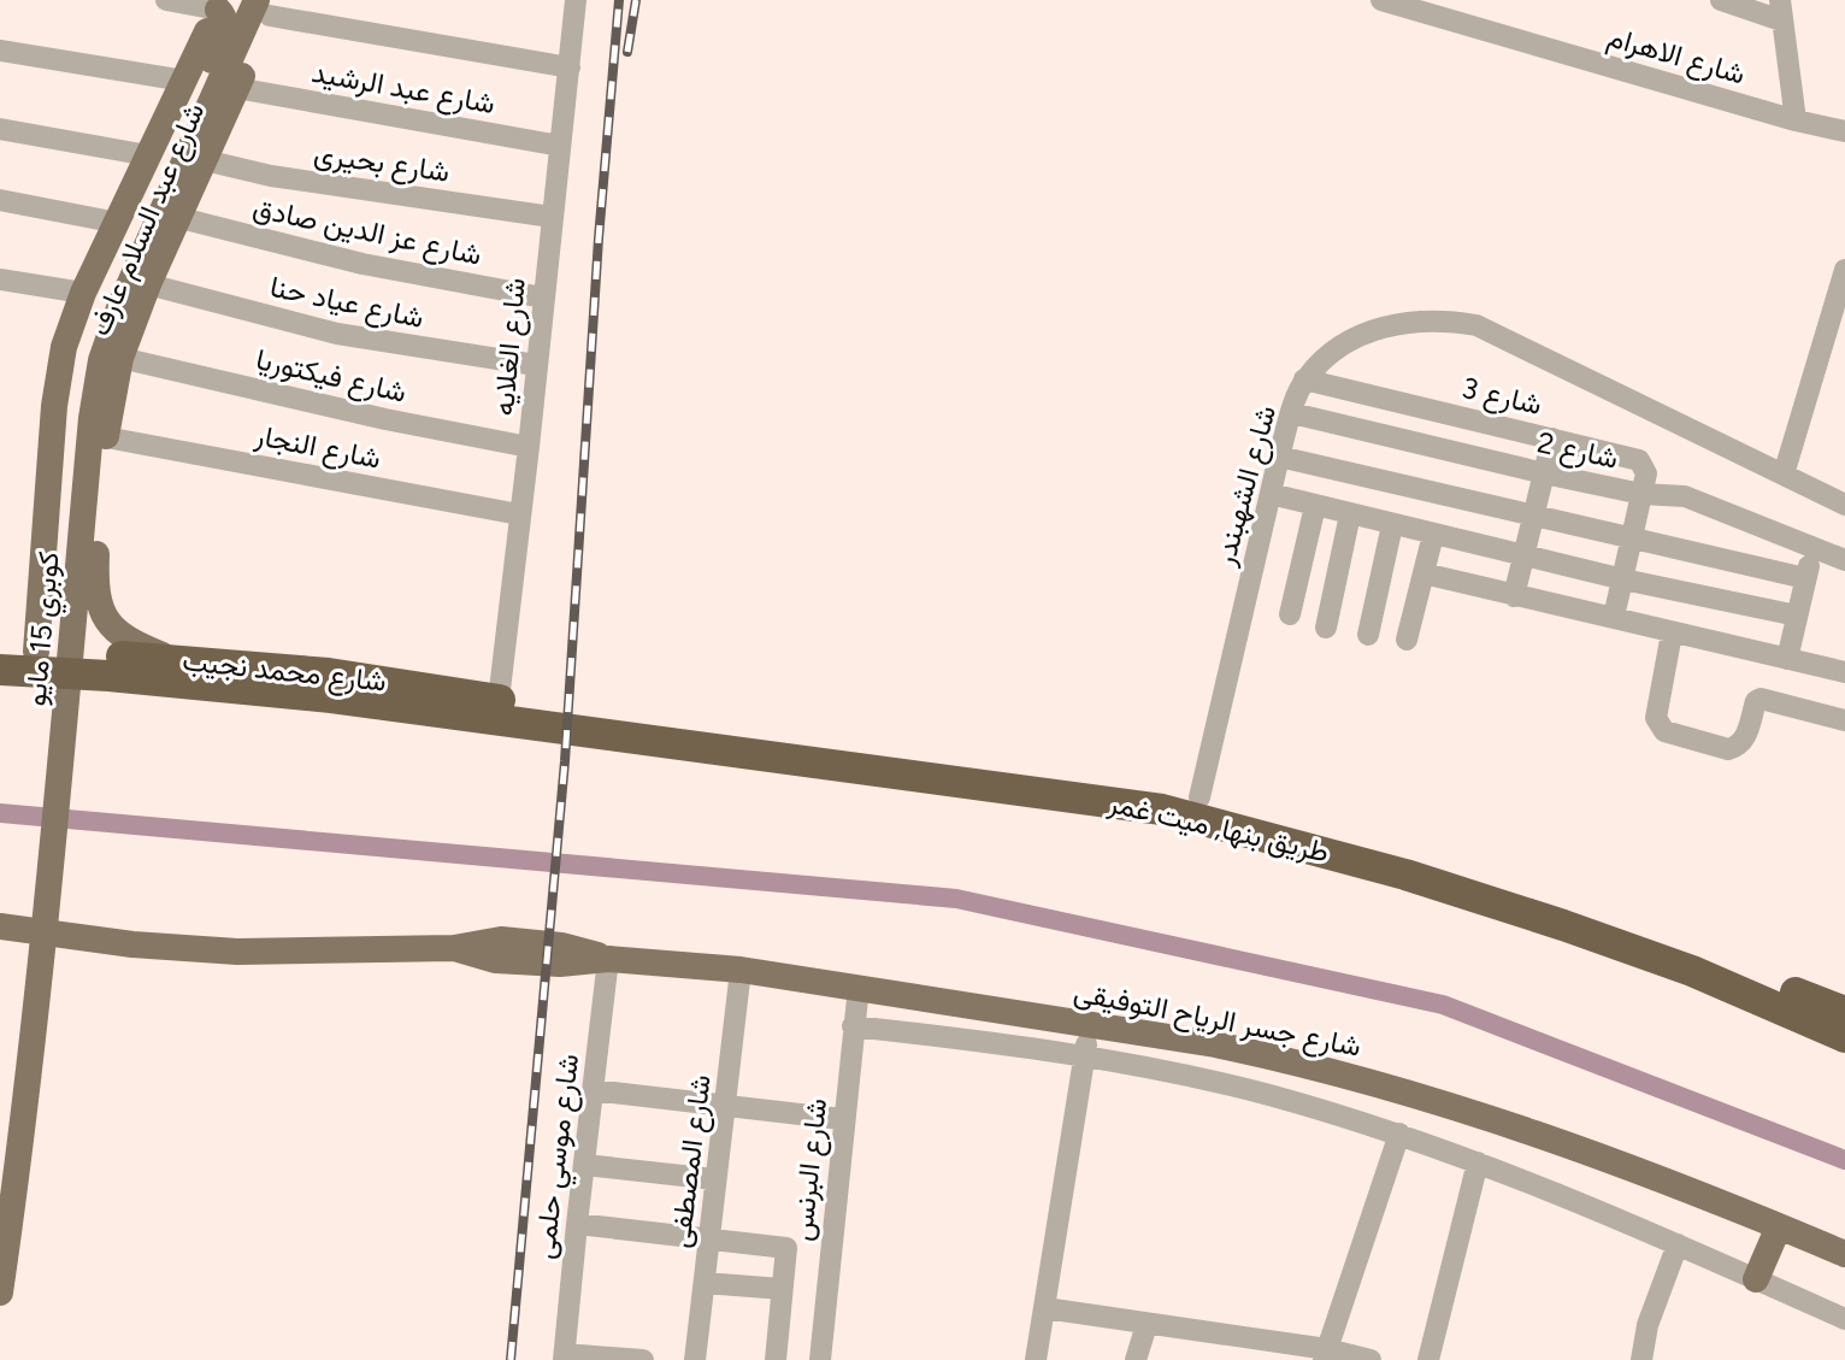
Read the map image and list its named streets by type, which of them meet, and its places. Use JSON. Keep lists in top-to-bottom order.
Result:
{
  "streets": {
    "highway": ["شارع محمد نجيب", "طريق بنها, ميت غمر"],
    "main road": ["شارع عبد السلام عارف", "كوبري 15 مايو", "شارع جسر الرياح التوفيقى"],
    "street": [
      "شارع الاهرام",
      "شارع عبد الرشيد",
      "شارع بحيرى",
      "شارع عز الدين صادق",
      "شارع عياد حنا",
      "شارع الغلايه",
      "شارع فيكتوريا",
      "شارع 3",
      "شارع النجار",
      "شارع 2",
      "شارع الشهبندر",
      "شارع موسي حلمى",
      "شارع المصطفى",
      "شارع البرنس"
    ]
  },
  "crossings": [
    ["شارع عبد الرشيد", "شارع عبد السلام عارف"],
    ["شارع عبد الرشيد", "شارع الغلايه"],
    ["شارع عبد الرشيد", "كوبري 15 مايو"],
    ["شارع بحيرى", "شارع عبد السلام عارف"],
    ["شارع بحيرى", "شارع الغلايه"],
    ["شارع عبد السلام عارف", "شارع عز الدين صادق"],
    ["شارع عبد السلام عارف", "شارع عياد حنا"],
    ["شارع عبد السلام عارف", "شارع فيكتوريا"],
    ["شارع عبد السلام عارف", "شارع النجار"],
    ["شارع عبد السلام عارف", "كوبري 15 مايو"],
    ["شارع عبد السلام عارف", "شارع محمد نجيب"],
    ["شارع عز الدين صادق", "شارع الغلايه"],
    ["شارع عياد حنا", "شارع الغلايه"],
    ["شارع الغلايه", "شارع فيكتوريا"],
    ["شارع الغلايه", "شارع النجار"],
    ["شارع الغلايه", "شارع محمد نجيب"],
    ["شارع 3", "شارع 2"],
    ["شارع 3", "شارع الشهبندر"],
    ["شارع 2", "شارع الشهبندر"],
    ["شارع الشهبندر", "طريق بنها, ميت غمر"],
    ["شارع محمد نجيب", "طريق بنها, ميت غمر"],
    ["شارع جسر الرياح التوفيقى", "شارع موسي حلمى"],
    ["شارع جسر الرياح التوفيقى", "شارع المصطفى"],
    ["شارع جسر الرياح التوفيقى", "شارع البرنس"]
  ]
}
